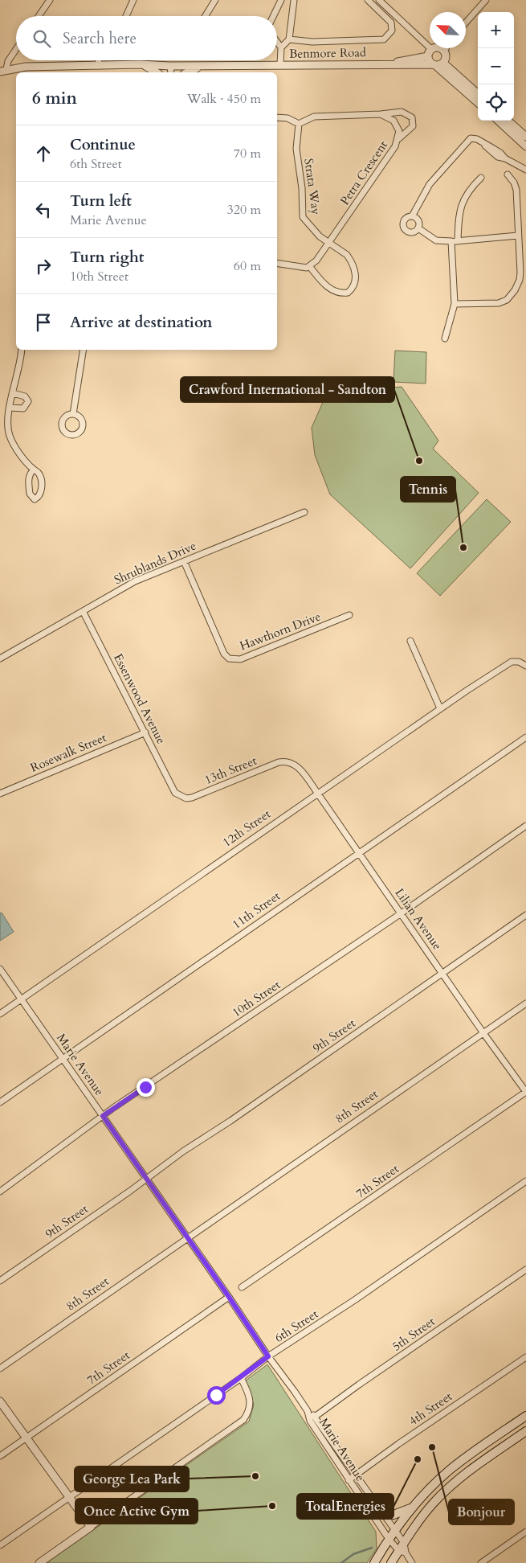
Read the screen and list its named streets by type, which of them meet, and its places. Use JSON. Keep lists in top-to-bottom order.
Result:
{
  "streets": {
    "street": [
      "Benmore Road",
      "Petra Crescent",
      "Strata Way",
      "Shrublands Drive",
      "Hawthorn Drive",
      "Essenwood Avenue",
      "Rosewalk Street",
      "13th Street",
      "12th Street",
      "11th Street",
      "Lilian Avenue",
      "10th Street",
      "9th Street",
      "Marie Avenue",
      "8th Street",
      "7th Street",
      "6th Street",
      "5th Street",
      "4th Street"
    ]
  },
  "crossings": [
    ["Petra Crescent", "Strata Way"],
    ["Shrublands Drive", "Hawthorn Drive"],
    ["Shrublands Drive", "Essenwood Avenue"],
    ["Essenwood Avenue", "Rosewalk Street"],
    ["Essenwood Avenue", "13th Street"],
    ["13th Street", "Lilian Avenue"],
    ["12th Street", "Lilian Avenue"],
    ["12th Street", "Marie Avenue"],
    ["11th Street", "Lilian Avenue"],
    ["11th Street", "Marie Avenue"],
    ["Lilian Avenue", "10th Street"],
    ["Lilian Avenue", "9th Street"],
    ["Lilian Avenue", "8th Street"],
    ["Lilian Avenue", "7th Street"],
    ["10th Street", "Marie Avenue"],
    ["9th Street", "Marie Avenue"],
    ["Marie Avenue", "8th Street"],
    ["Marie Avenue", "7th Street"],
    ["Marie Avenue", "6th Street"],
    ["Marie Avenue", "5th Street"],
    ["Marie Avenue", "4th Street"]
  ],
  "places": [
    "Crawford International - Sandton",
    "Tennis",
    "Bonjour",
    "TotalEnergies",
    "George Lea Park",
    "Once Active Gym"
  ],
  "north": "top left",
  "page": {
    "map_buttons": ["+", "−"],
    "search": "Search here",
    "heading": ["6 min", "Walk · 450 m"],
    "list": [
      ["Continue", "6th Street", "70 m"],
      ["Turn left", "Marie Avenue", "320 m"],
      ["Turn right", "10th Street", "60 m"],
      "Arrive at destination"
    ]
  }
}
